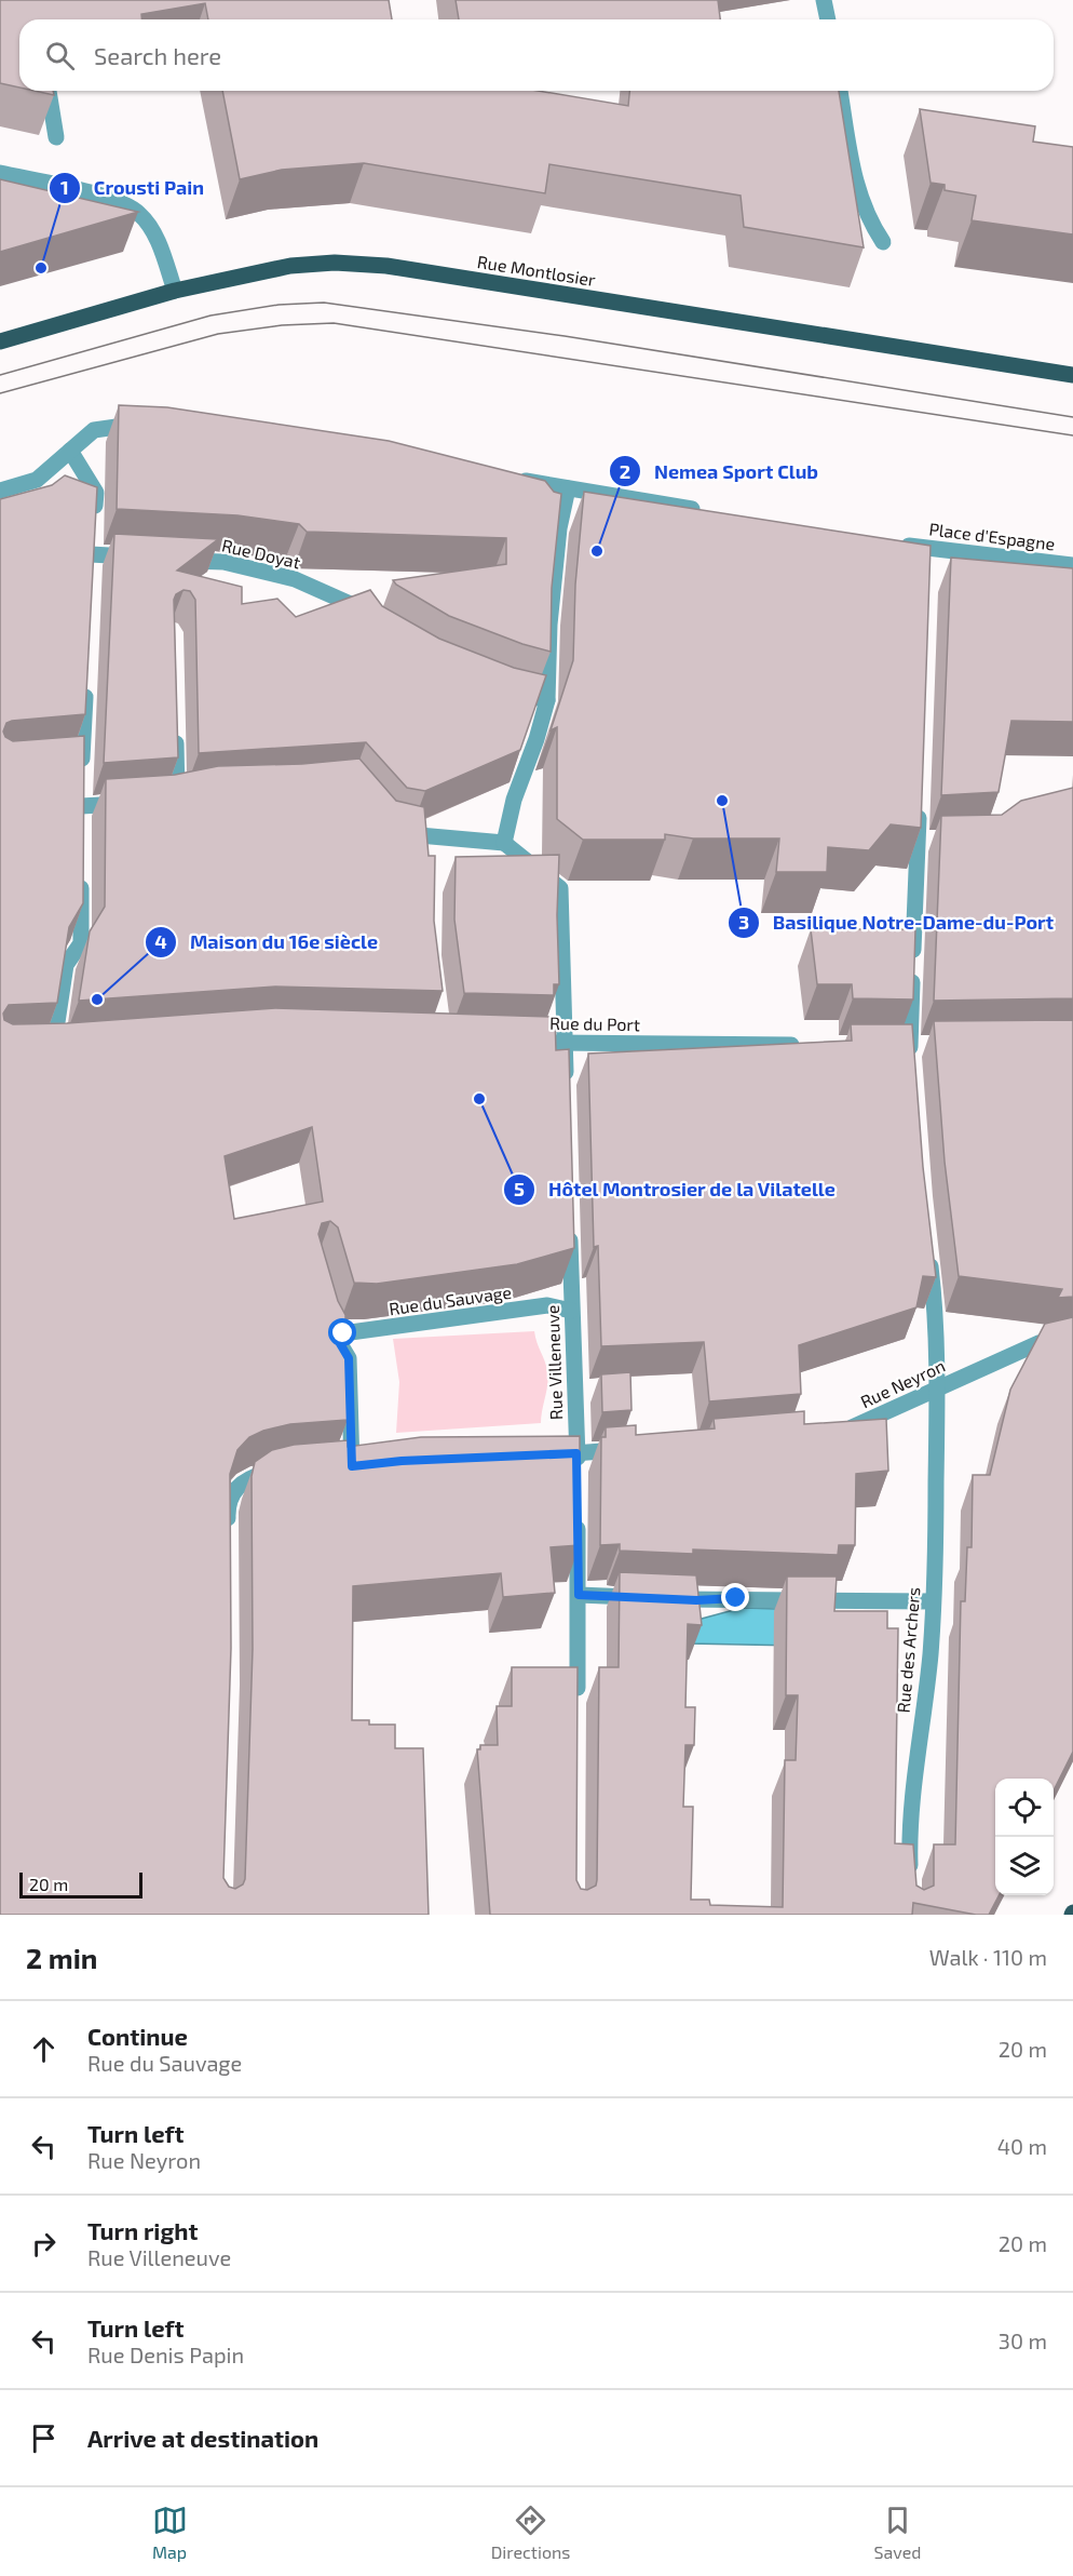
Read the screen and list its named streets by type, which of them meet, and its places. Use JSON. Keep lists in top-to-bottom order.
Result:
{
  "streets": {
    "main road": ["Rue Montlosier"],
    "street": [
      "Place d'Espagne",
      "Rue Doyat",
      "Rue du Port",
      "Rue du Sauvage",
      "Rue Villeneuve",
      "Rue Neyron",
      "Rue des Archers"
    ]
  },
  "crossings": [
    ["Rue du Sauvage", "Rue Villeneuve"],
    ["Rue Neyron", "Rue des Archers"]
  ],
  "places": [
    "Crousti Pain",
    "Nemea Sport Club",
    "Basilique Notre-Dame-du-Port",
    "Maison du 16e siècle",
    "Hôtel Montrosier de la Vilatelle"
  ],
  "scale_bar": "20 m",
  "page": {
    "search": "Search here",
    "scale": "20 m",
    "heading": ["2 min", "Walk · 110 m"],
    "list": [
      ["Continue", "Rue du Sauvage", "20 m"],
      ["Turn left", "Rue Neyron", "40 m"],
      ["Turn right", "Rue Villeneuve", "20 m"],
      ["Turn left", "Rue Denis Papin", "30 m"],
      "Arrive at destination"
    ],
    "nav": ["Map", "Directions", "Saved"]
  }
}
